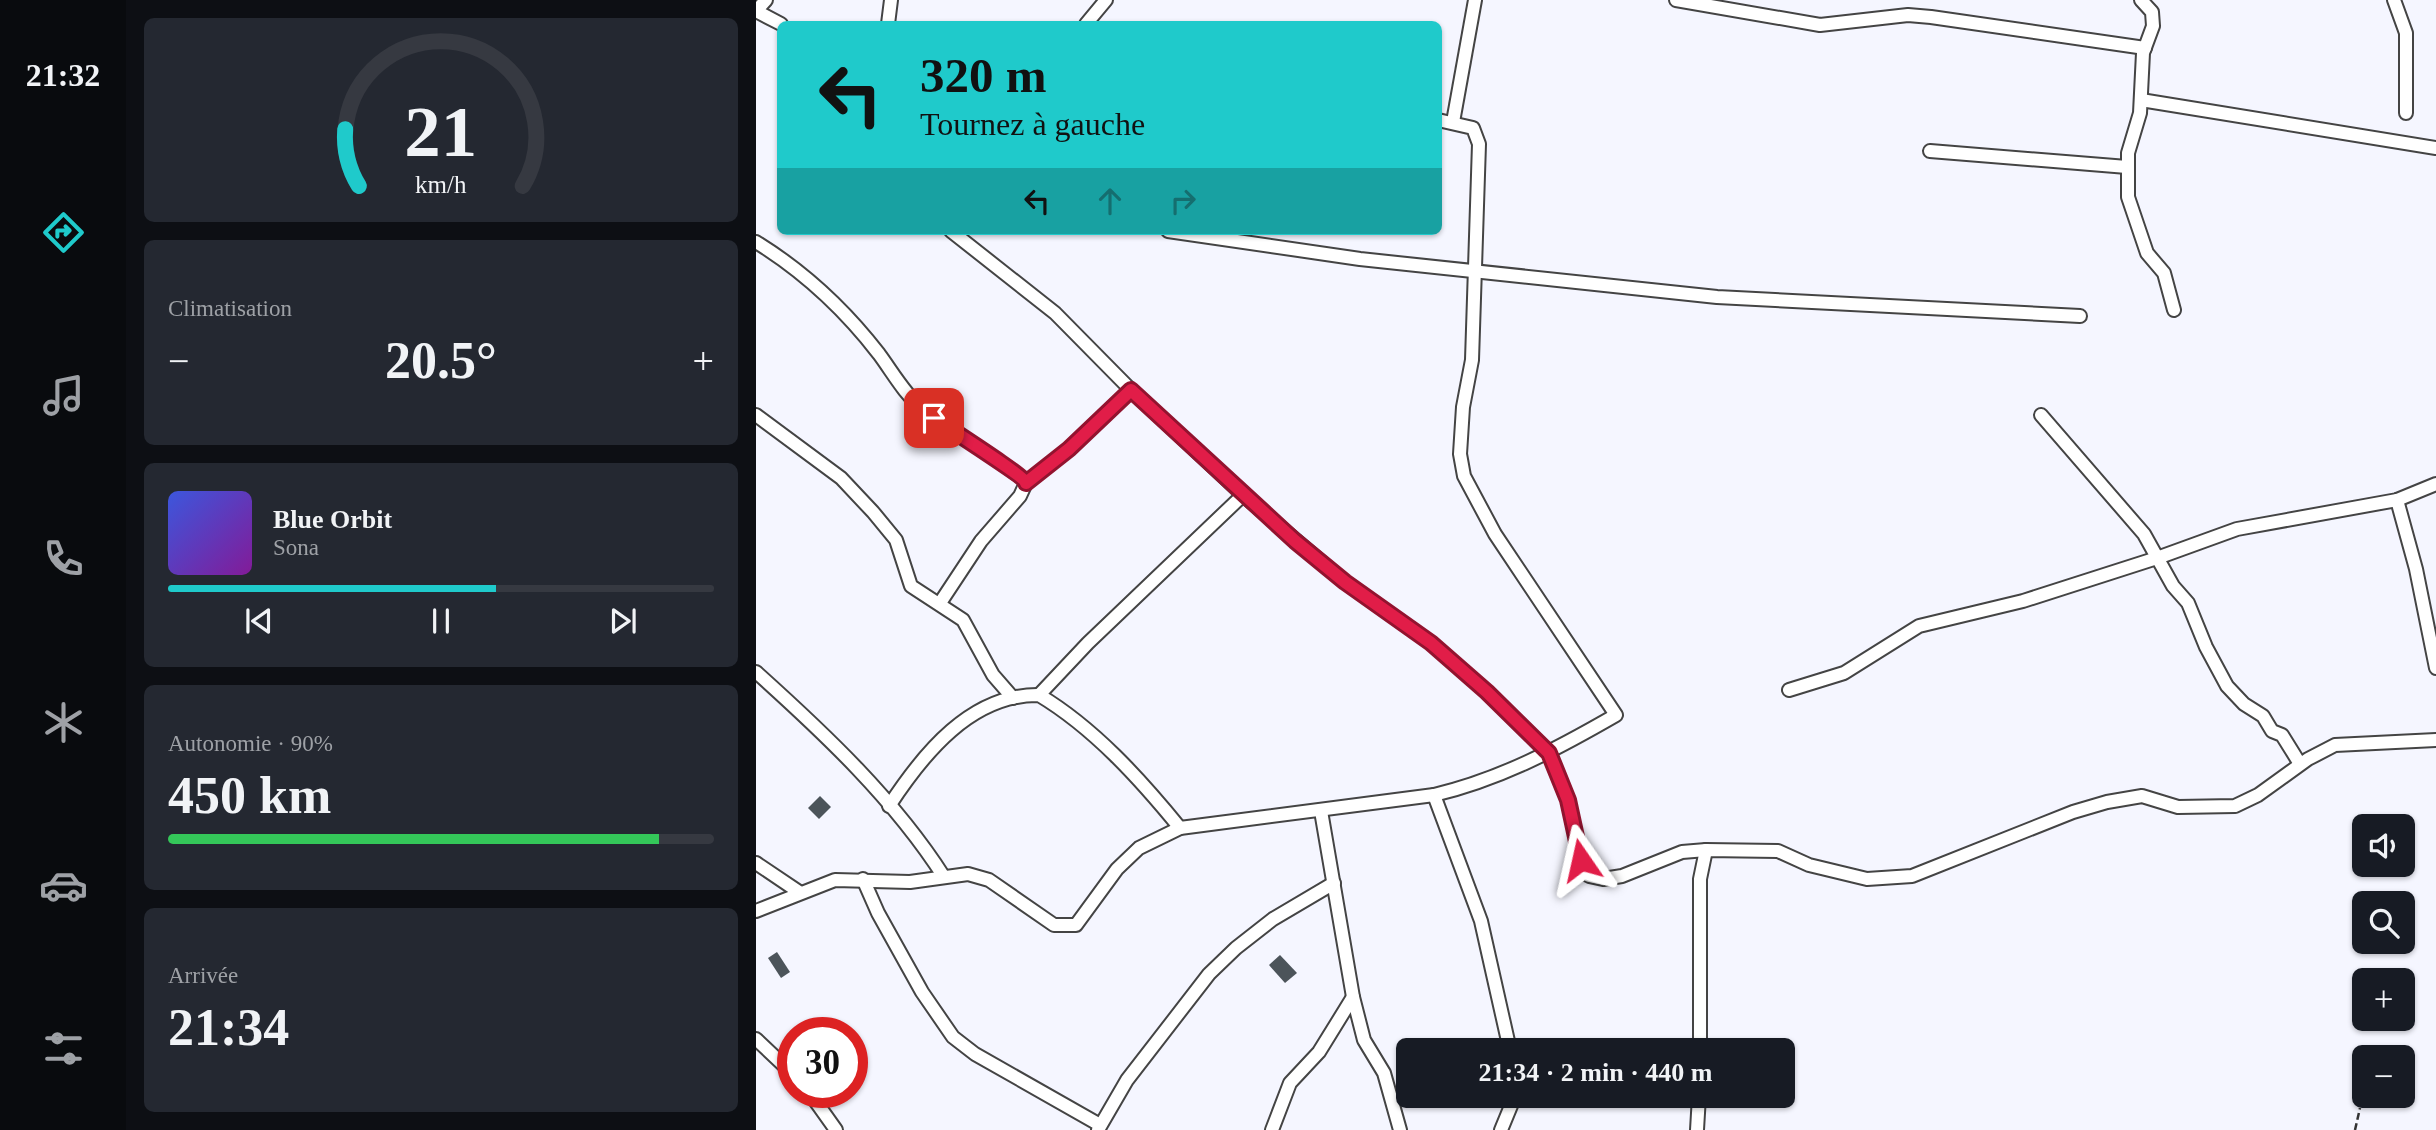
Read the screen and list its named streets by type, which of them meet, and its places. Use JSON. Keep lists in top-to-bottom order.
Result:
{
  "page": {
    "tabs": "21:32",
    "turn": ["320 m", "Tournez à gauche"],
    "tile": [
      "Climatisation",
      ["Autonomie · 90%", "450 km"],
      ["Arrivée", "21:34"]
    ],
    "heat": ["−", "20.5°", "+"],
    "song": ["Blue Orbit", "Sona"],
    "map_buttons": ["+", "−"],
    "limit": "30",
    "trip": "21:34 · 2 min · 440 m",
    "gauge": ["21", "km/h"]
  }
}
